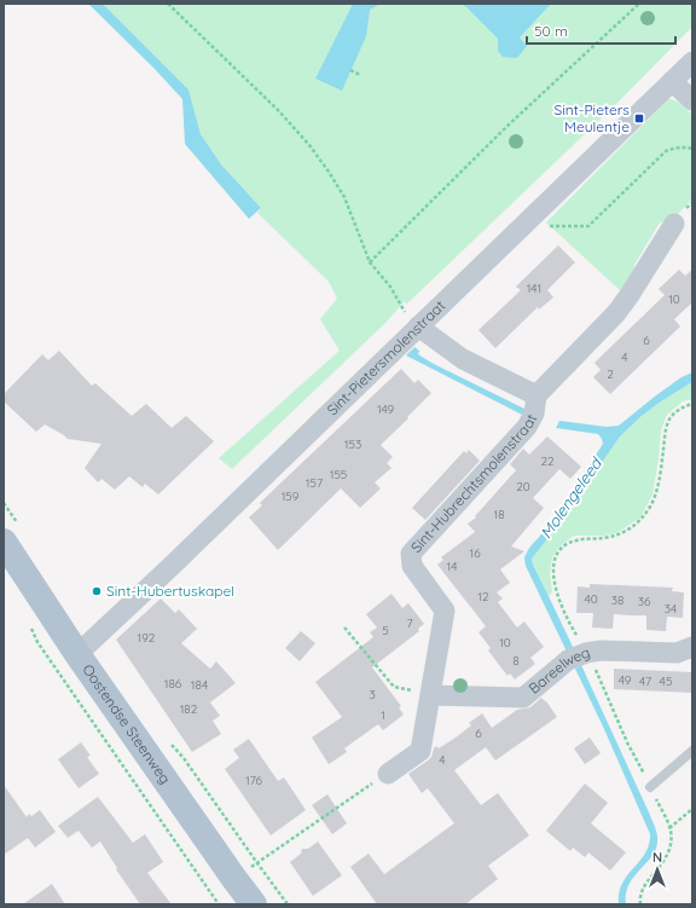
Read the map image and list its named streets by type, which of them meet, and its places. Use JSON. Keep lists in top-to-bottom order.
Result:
{
  "streets": {
    "main road": ["Oostendse Steenweg"],
    "street": ["Sint-Pietersmolenstraat", "Sint-Hubrechtsmolenstraat", "Bareelweg"]
  },
  "crossings": [
    ["Sint-Pietersmolenstraat", "Sint-Hubrechtsmolenstraat"],
    ["Sint-Pietersmolenstraat", "Oostendse Steenweg"],
    ["Sint-Hubrechtsmolenstraat", "Bareelweg"]
  ],
  "water": ["Molengeleed"],
  "places": {
    "transit": ["Sint-Pieters Meulentje"],
    "other": ["Sint-Hubertuskapel"]
  },
  "house_numbers": [
    "141",
    "10",
    "6",
    "4",
    "2",
    "149",
    "153",
    "22",
    "155",
    "157",
    "20",
    "159",
    "18",
    "16",
    "14",
    "12",
    "40",
    "38",
    "36",
    "34",
    "7",
    "5",
    "192",
    "10",
    "8",
    "49",
    "47",
    "45",
    "186",
    "184",
    "3",
    "182",
    "1",
    "6",
    "4",
    "176"
  ],
  "scale_bar": "50 m",
  "north": "top"
}
